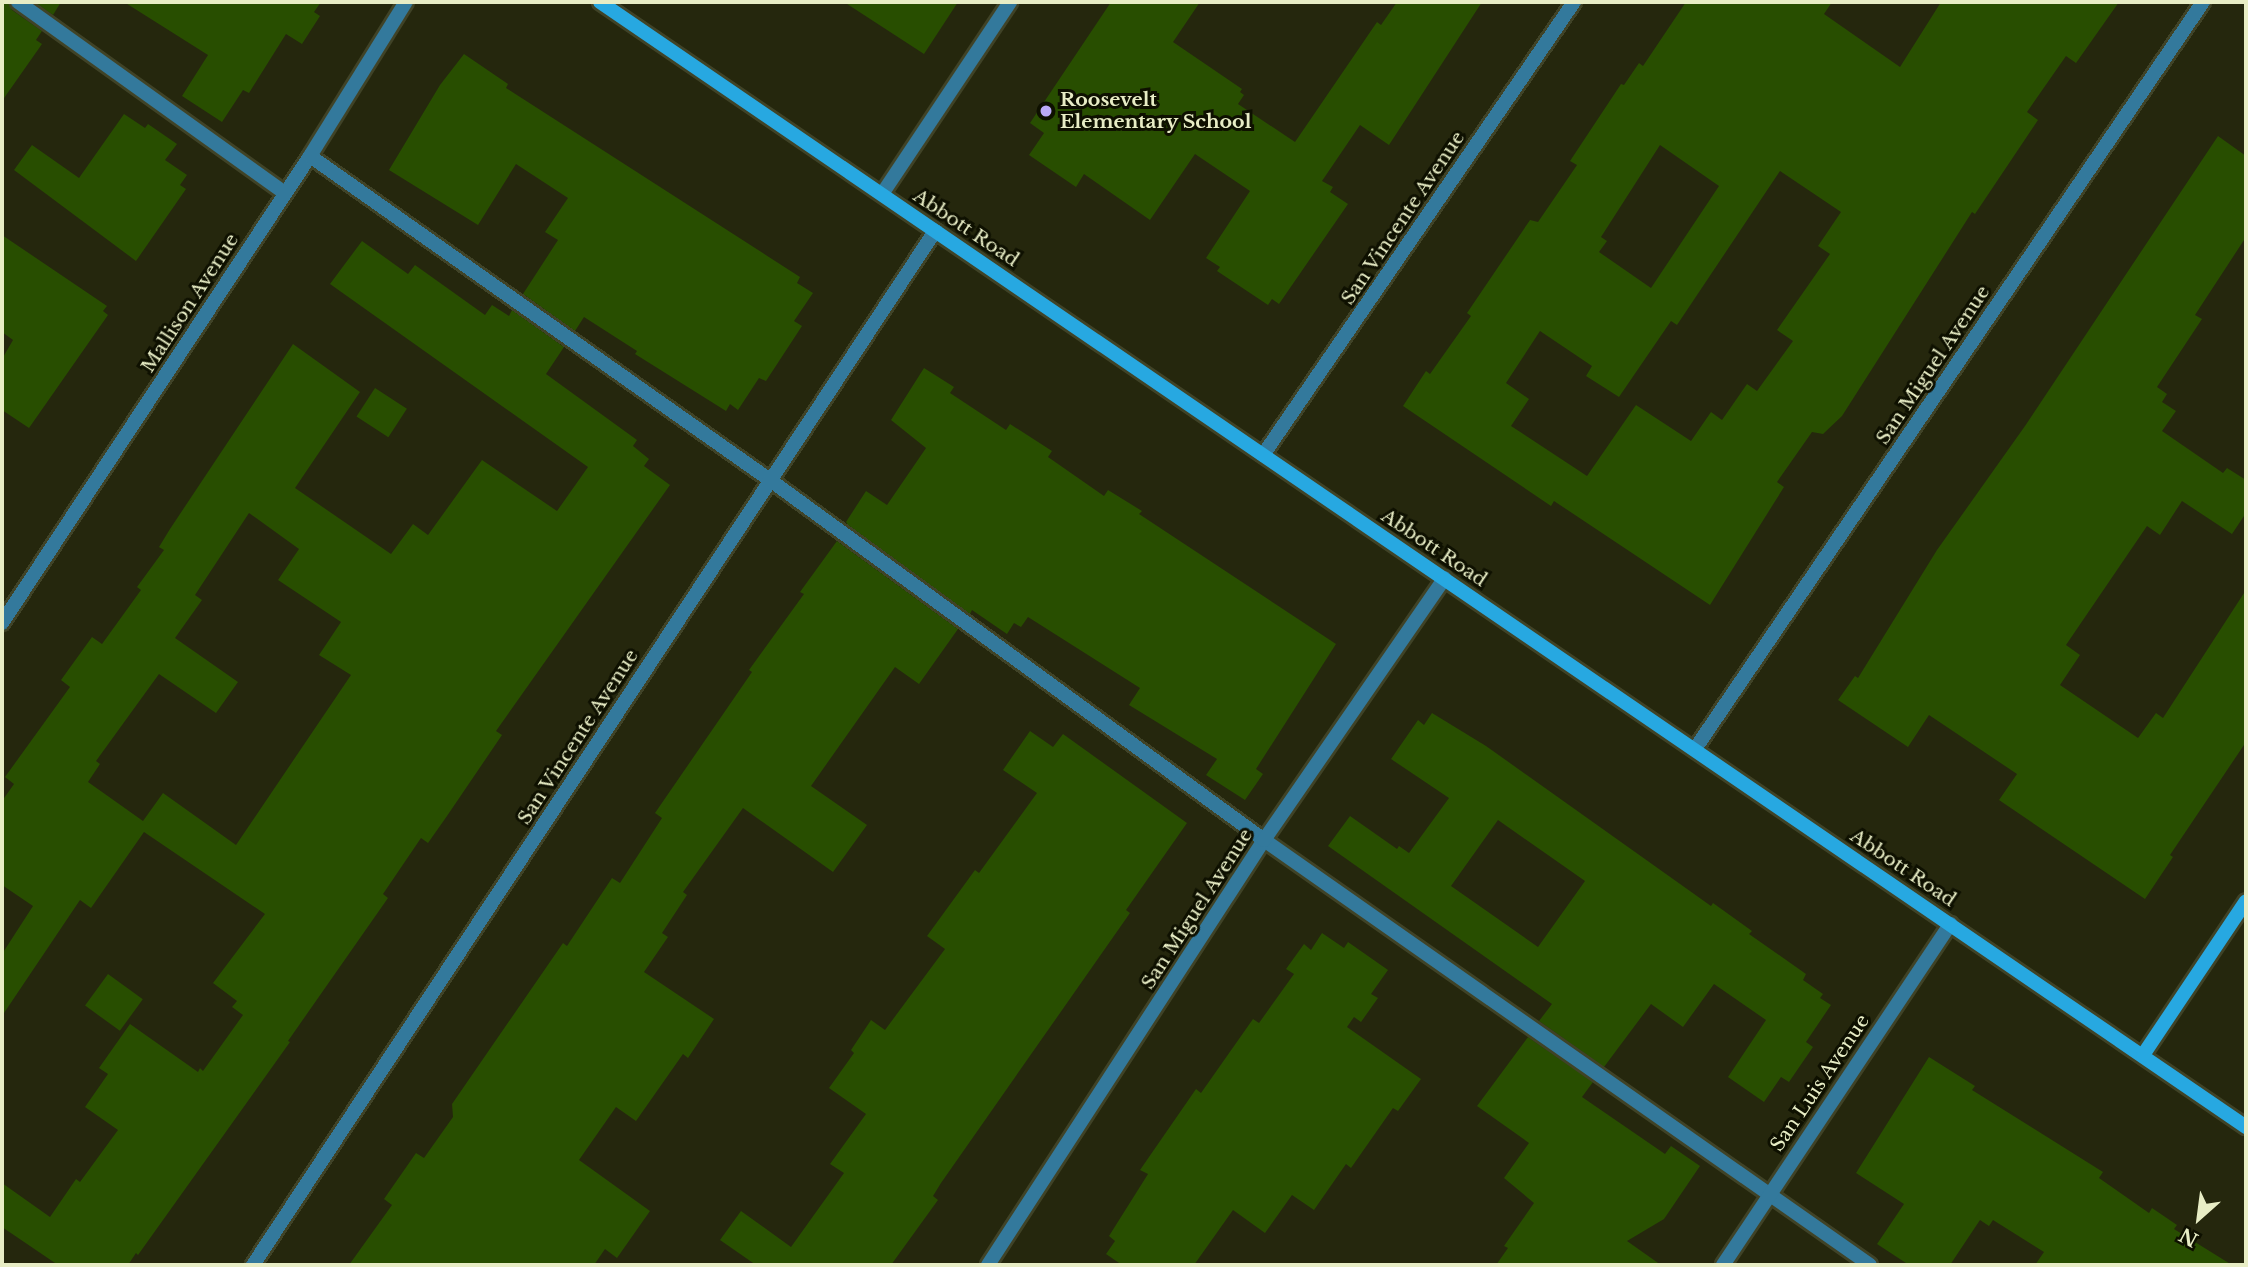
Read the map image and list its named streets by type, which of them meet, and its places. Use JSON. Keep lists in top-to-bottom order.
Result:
{
  "streets": {
    "street": [
      "San Vincente Avenue",
      "Abbott Road",
      "Mallison Avenue",
      "San Miguel Avenue",
      "San Luis Avenue"
    ]
  },
  "crossings": [
    ["San Vincente Avenue", "Abbott Road"],
    ["Abbott Road", "San Miguel Avenue"],
    ["Abbott Road", "San Luis Avenue"]
  ],
  "places": ["Roosevelt Elementary School"],
  "north": "bottom left"
}
